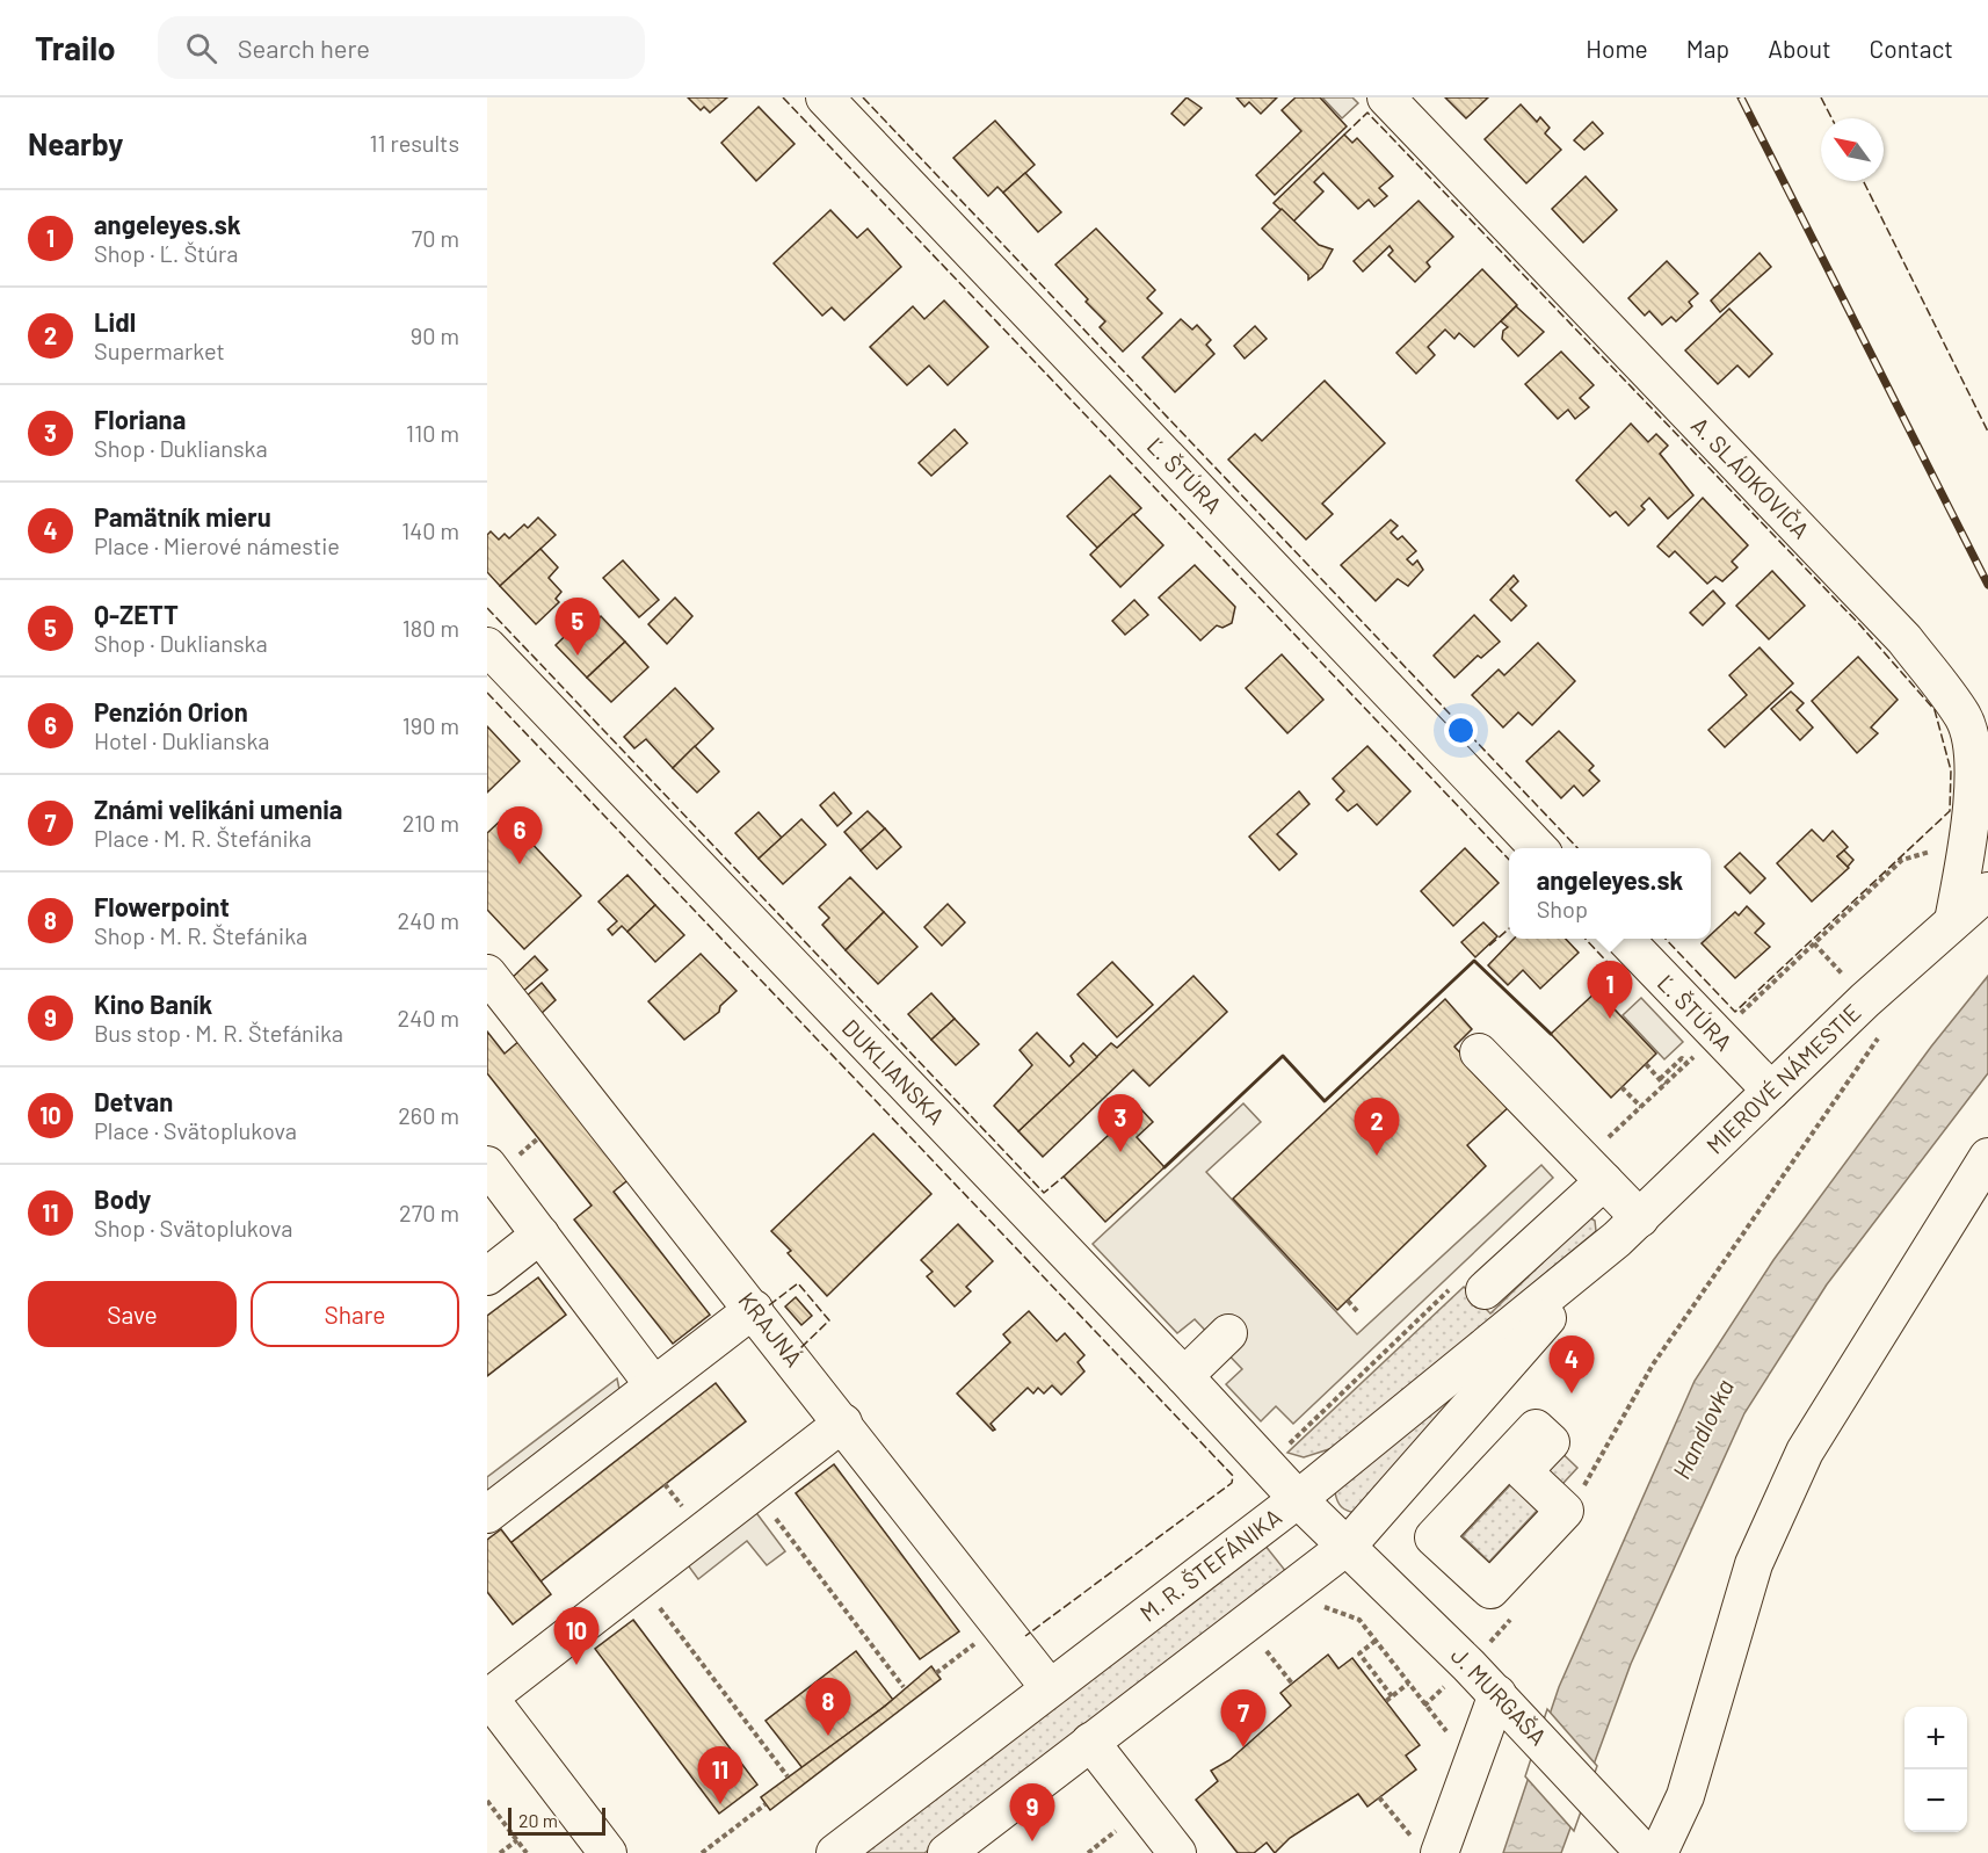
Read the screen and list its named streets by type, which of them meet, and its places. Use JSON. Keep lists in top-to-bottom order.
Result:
{
  "streets": {
    "street": [
      "Ľ. ŠTÚRA",
      "A. SLÁDKOVIČA",
      "DUKLIANSKA",
      "MIEROVÉ NÁMESTIE",
      "KRAJNÁ",
      "M. R. ŠTEFÁNIKA",
      "J. MURGAŠA"
    ]
  },
  "crossings": [
    ["Ľ. ŠTÚRA", "MIEROVÉ NÁMESTIE"],
    ["A. SLÁDKOVIČA", "MIEROVÉ NÁMESTIE"],
    ["DUKLIANSKA", "MIEROVÉ NÁMESTIE"],
    ["DUKLIANSKA", "M. R. ŠTEFÁNIKA"],
    ["MIEROVÉ NÁMESTIE", "M. R. ŠTEFÁNIKA"],
    ["MIEROVÉ NÁMESTIE", "J. MURGAŠA"],
    ["KRAJNÁ", "M. R. ŠTEFÁNIKA"],
    ["M. R. ŠTEFÁNIKA", "J. MURGAŠA"]
  ],
  "water": ["Handlovka"],
  "scale_bar": "20 m",
  "north": "top left",
  "page": {
    "header": "Trailo",
    "search": "Search here",
    "nav": [
      "Home",
      "Map",
      "About",
      "Contact"
    ],
    "heading": ["Nearby", "11 results"],
    "list": [
      {
        "mark": "1",
        "name": "angeleyes.sk",
        "note": "Shop · Ľ. Štúra",
        "value": "70 m"
      },
      {
        "mark": "2",
        "name": "Lidl",
        "note": "Supermarket",
        "value": "90 m"
      },
      {
        "mark": "3",
        "name": "Floriana",
        "note": "Shop · Duklianska",
        "value": "110 m"
      },
      {
        "mark": "4",
        "name": "Pamätník mieru",
        "note": "Place · Mierové námestie",
        "value": "140 m"
      },
      {
        "mark": "5",
        "name": "Q-ZETT",
        "note": "Shop · Duklianska",
        "value": "180 m"
      },
      {
        "mark": "6",
        "name": "Penzión Orion",
        "note": "Hotel · Duklianska",
        "value": "190 m"
      },
      {
        "mark": "7",
        "name": "Známi velikáni umenia",
        "note": "Place · M. R. Štefánika",
        "value": "210 m"
      },
      {
        "mark": "8",
        "name": "Flowerpoint",
        "note": "Shop · M. R. Štefánika",
        "value": "240 m"
      },
      {
        "mark": "9",
        "name": "Kino Baník",
        "note": "Bus stop · M. R. Štefánika",
        "value": "240 m"
      },
      {
        "mark": "10",
        "name": "Detvan",
        "note": "Place · Svätoplukova",
        "value": "260 m"
      },
      {
        "mark": "11",
        "name": "Body",
        "note": "Shop · Svätoplukova",
        "value": "270 m"
      }
    ],
    "pins": [
      "5",
      "6",
      "1",
      "3",
      "2",
      "4",
      "10",
      "8",
      "7",
      "11",
      "9"
    ],
    "popup": ["angeleyes.sk", "Shop"],
    "buttons": ["Save", "Share"],
    "map_buttons": ["+", "−"],
    "scale": "20 m"
  }
}
